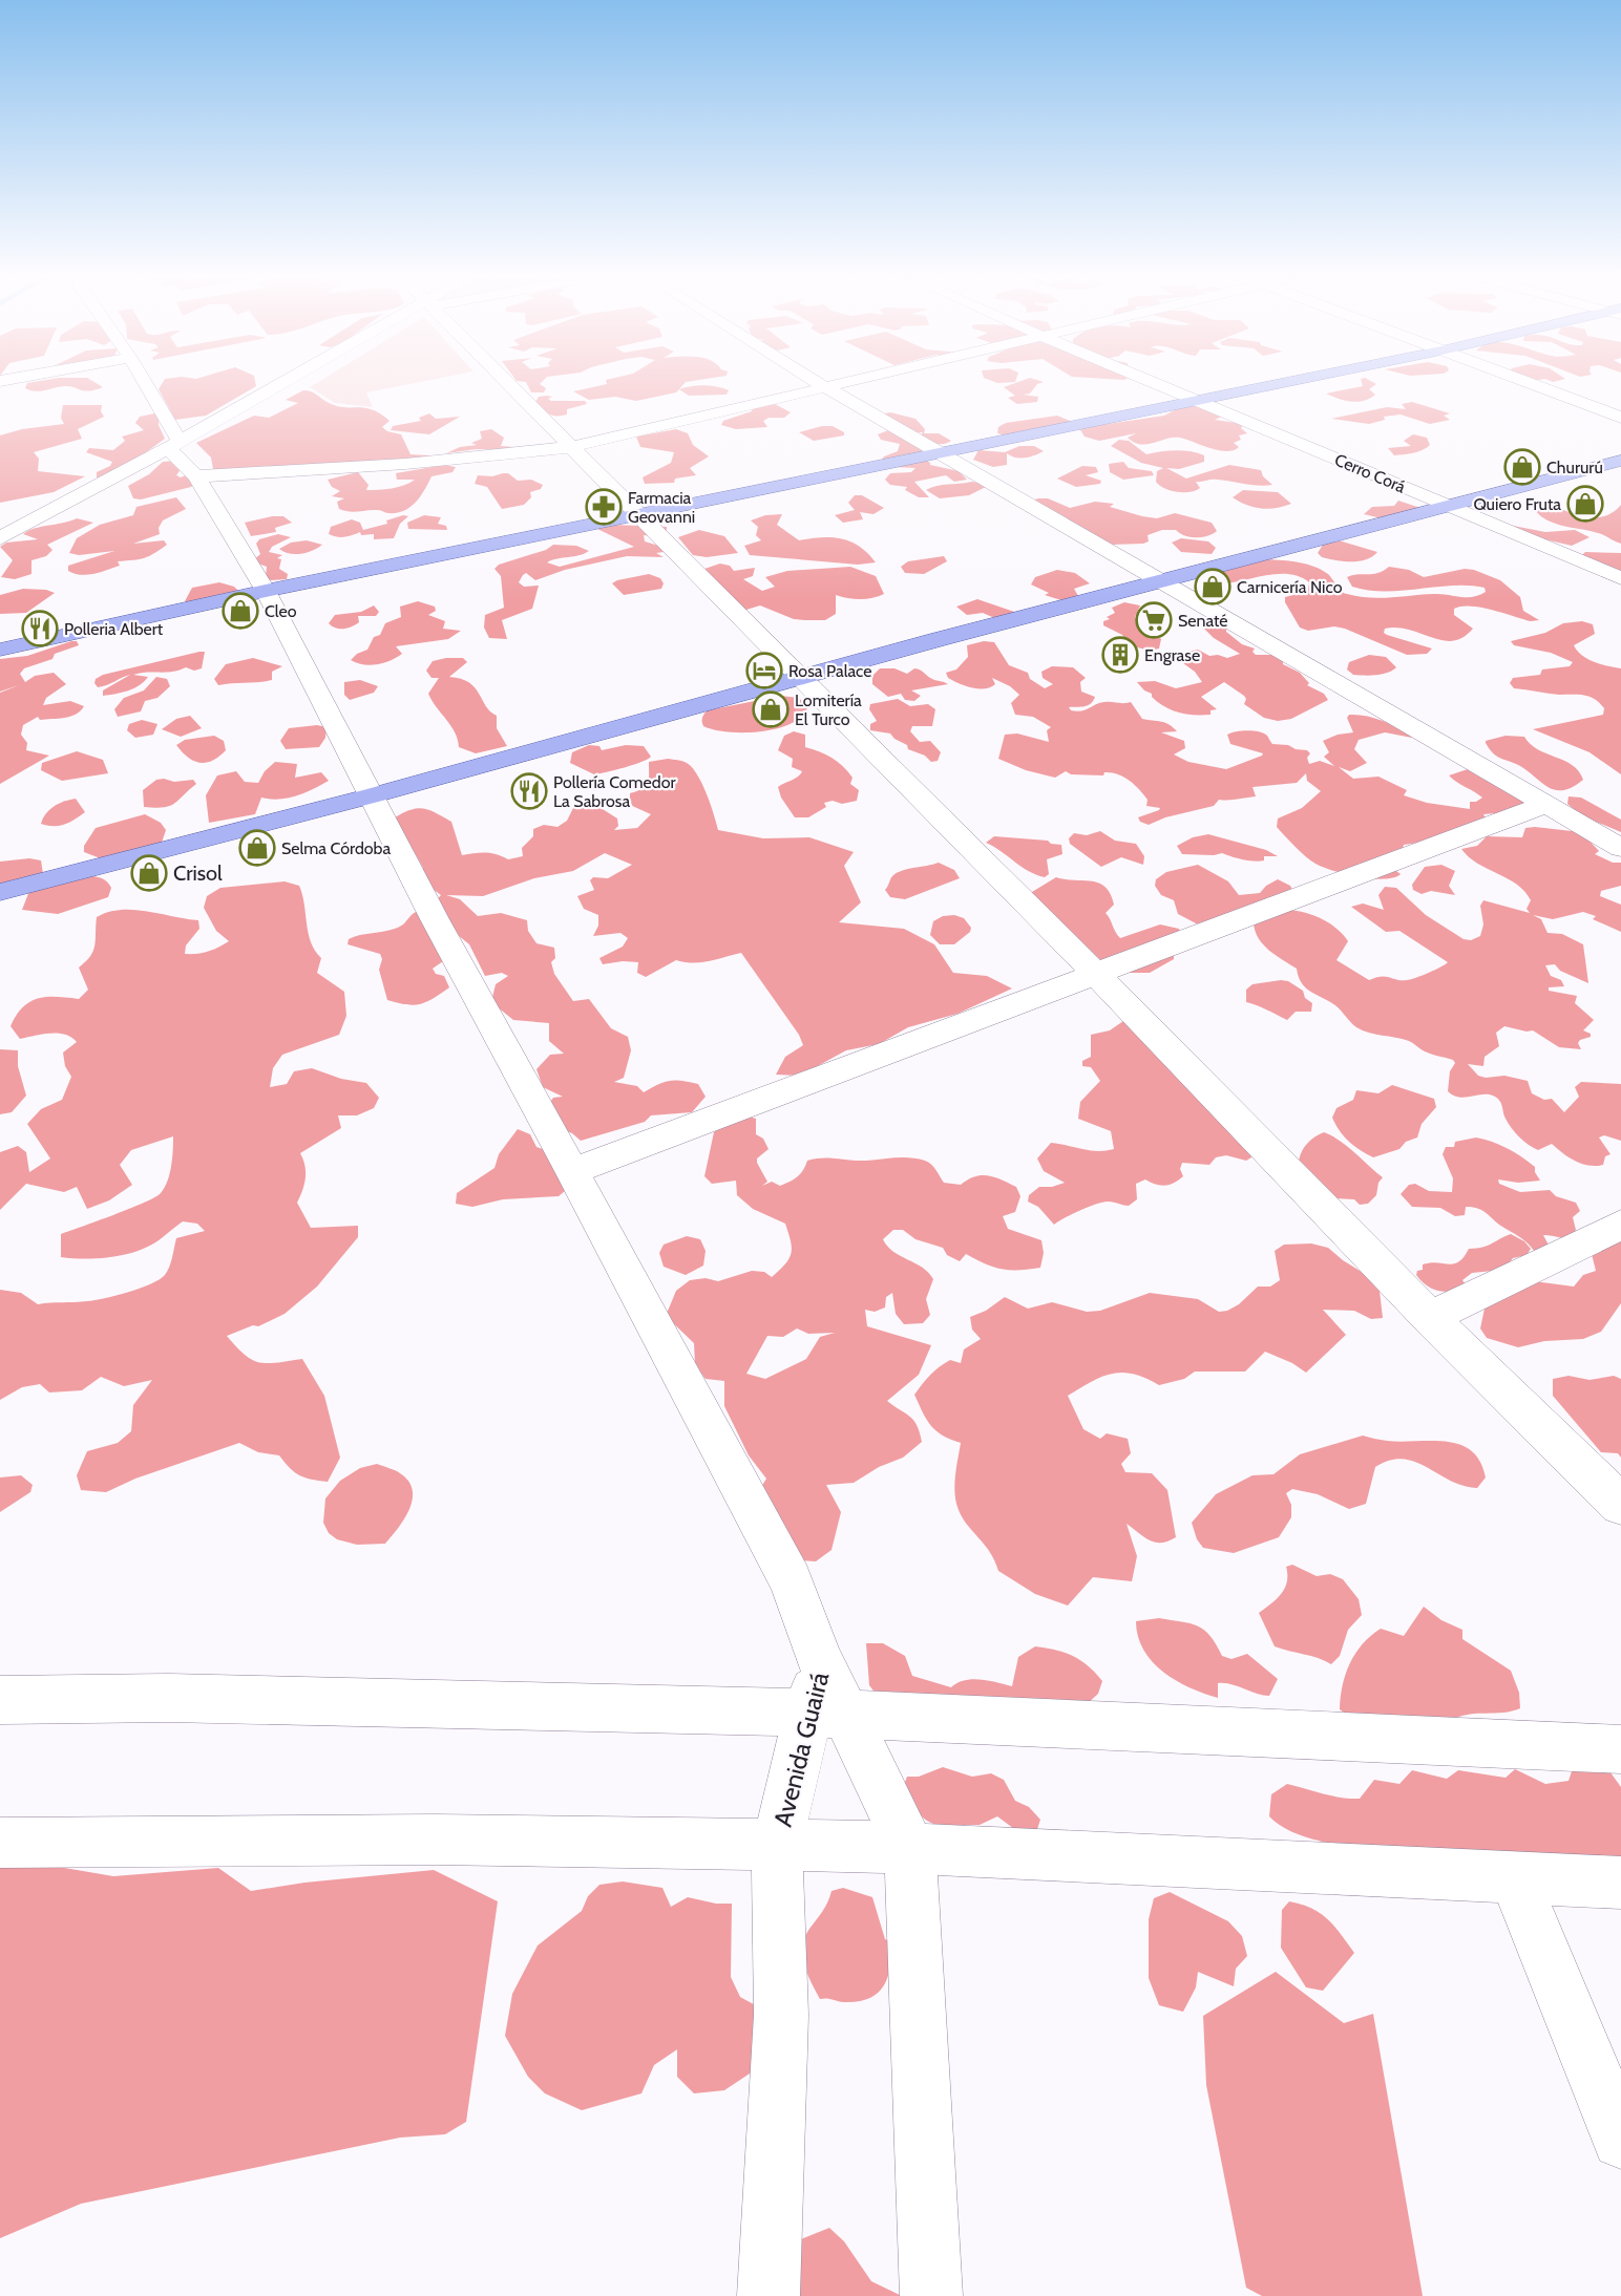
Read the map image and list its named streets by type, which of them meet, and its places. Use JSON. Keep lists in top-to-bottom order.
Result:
{
  "streets": {
    "street": ["Cerro Corá", "Avenida Guairá"]
  },
  "places": {
    "shop": [
      "Chururú",
      "Quiero Fruta",
      "Carnicería Nico",
      "Cleo",
      "Lomitería El Turco",
      "Selma Córdoba",
      "Crisol"
    ],
    "pharmacy": ["Farmacia Geovanni"],
    "supermarket": ["Senaté"],
    "restaurant": ["Polleria Albert", "Pollería Comedor La Sabrosa"],
    "building": ["Engrase"],
    "hotel": ["Rosa Palace"]
  }
}
